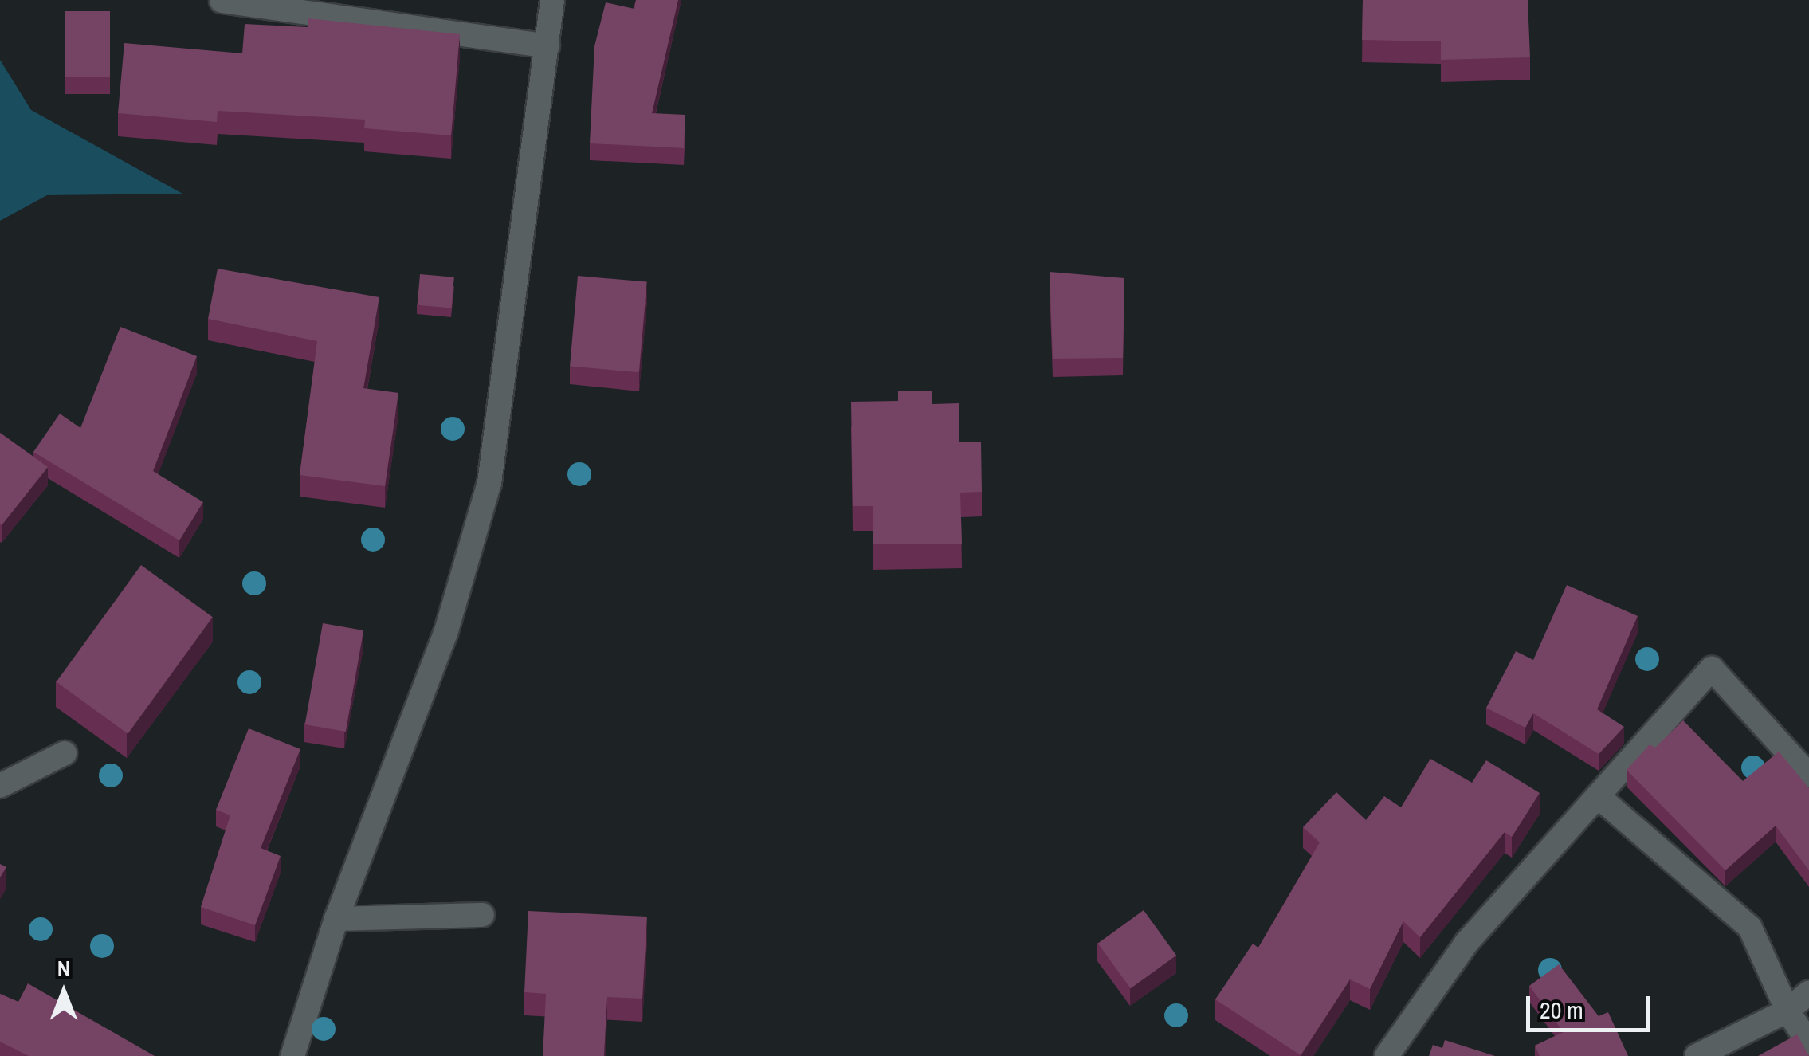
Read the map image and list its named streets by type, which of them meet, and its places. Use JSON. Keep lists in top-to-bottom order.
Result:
{
  "scale_bar": "20 m",
  "north": "top"
}
